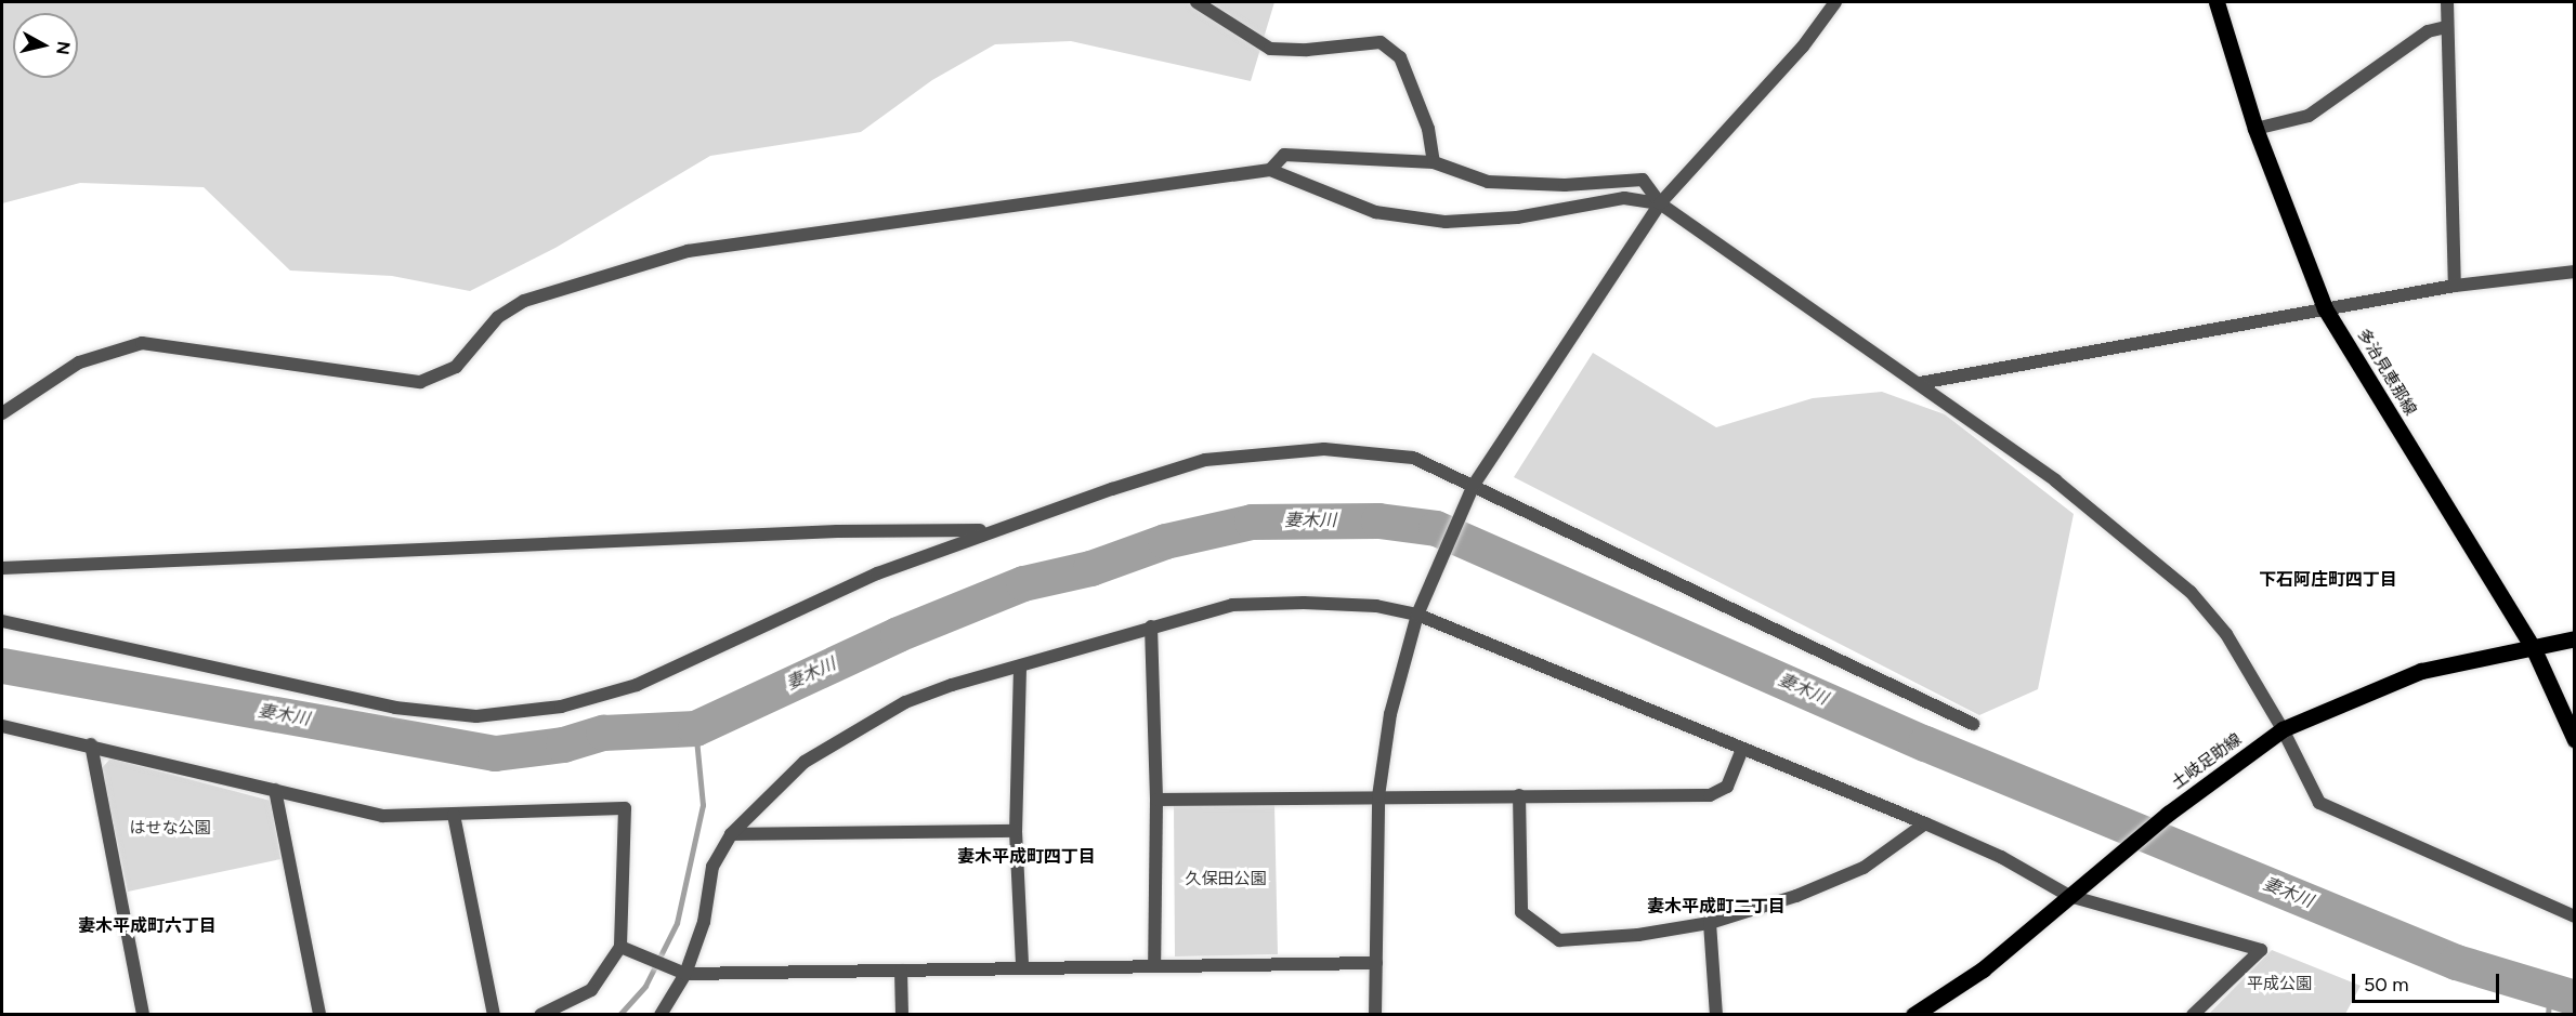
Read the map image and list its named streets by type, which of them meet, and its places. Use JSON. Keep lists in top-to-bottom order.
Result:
{
  "streets": {
    "main road": ["多治見恵那線", "土岐足助線"]
  },
  "crossings": [
    ["多治見恵那線", "土岐足助線"]
  ],
  "districts": [
    "下石阿庄町四丁目",
    "妻木平成町四丁目",
    "妻木平成町二丁目",
    "妻木平成町六丁目"
  ],
  "water": ["妻木川"],
  "parks": ["はせな公園", "久保田公園", "平成公園"],
  "scale_bar": "50 m",
  "north": "right"
}
